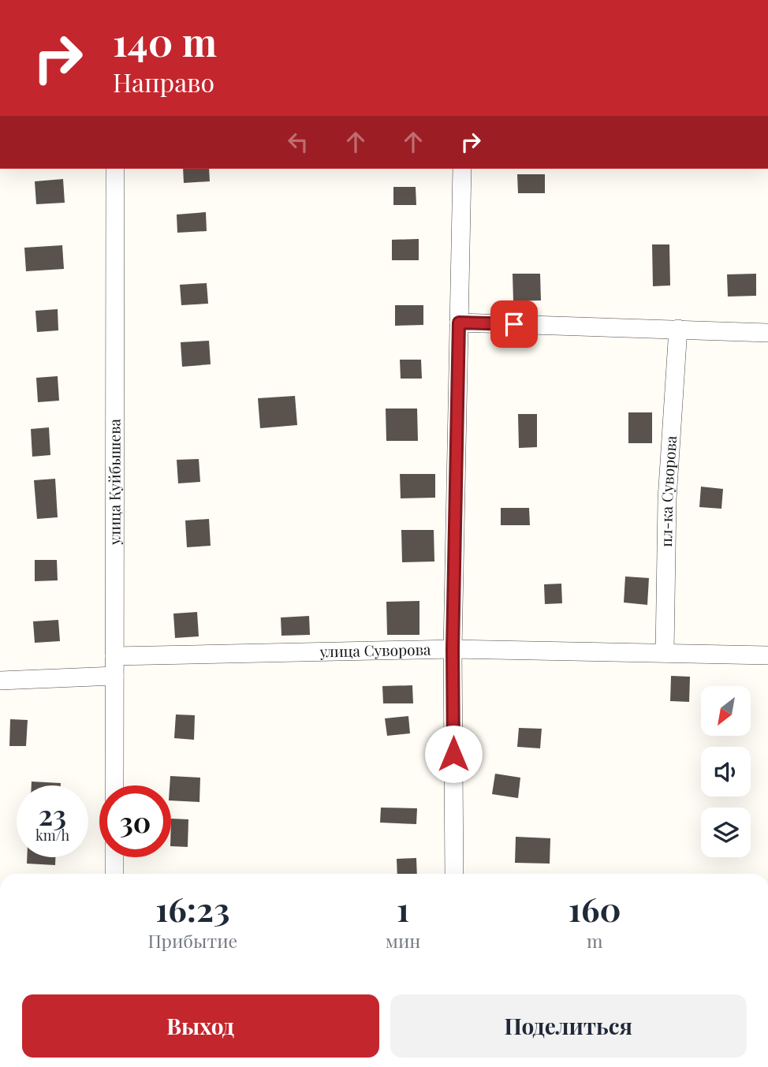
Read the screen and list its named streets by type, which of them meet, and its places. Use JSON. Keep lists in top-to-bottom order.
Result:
{
  "streets": {
    "street": ["улица Куйбышева", "пл-ка Суворова", "улица Суворова"]
  },
  "crossings": [
    ["улица Куйбышева", "улица Суворова"],
    ["пл-ка Суворова", "улица Суворова"]
  ],
  "north": "bottom left",
  "page": {
    "turn": ["140 m", "Направо"],
    "speed": "23 km/h",
    "limit": "30",
    "eta": [
      "16:23",
      "Прибытие",
      "1",
      "мин",
      "160",
      "m"
    ],
    "buttons": ["Выход", "Поделиться"]
  }
}
